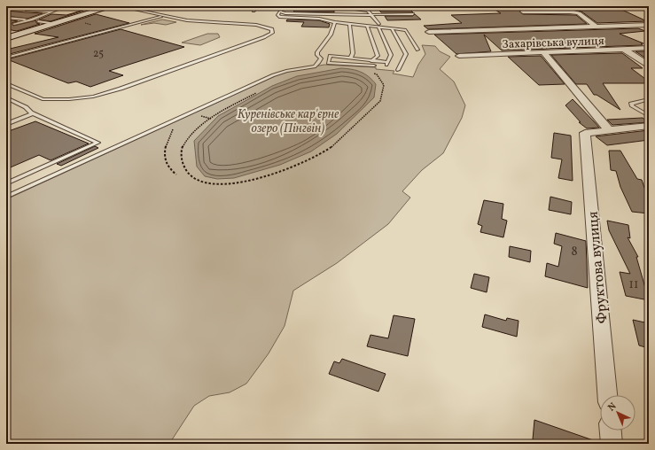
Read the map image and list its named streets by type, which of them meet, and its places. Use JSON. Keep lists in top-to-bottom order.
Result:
{
  "streets": {
    "street": ["Захарівська вулиця", "Фруктова вулиця"]
  },
  "water": ["Куренівське кар'єрне озеро (Пінгвін)"],
  "house_numbers": ["25", "8", "11"],
  "north": "top left"
}
